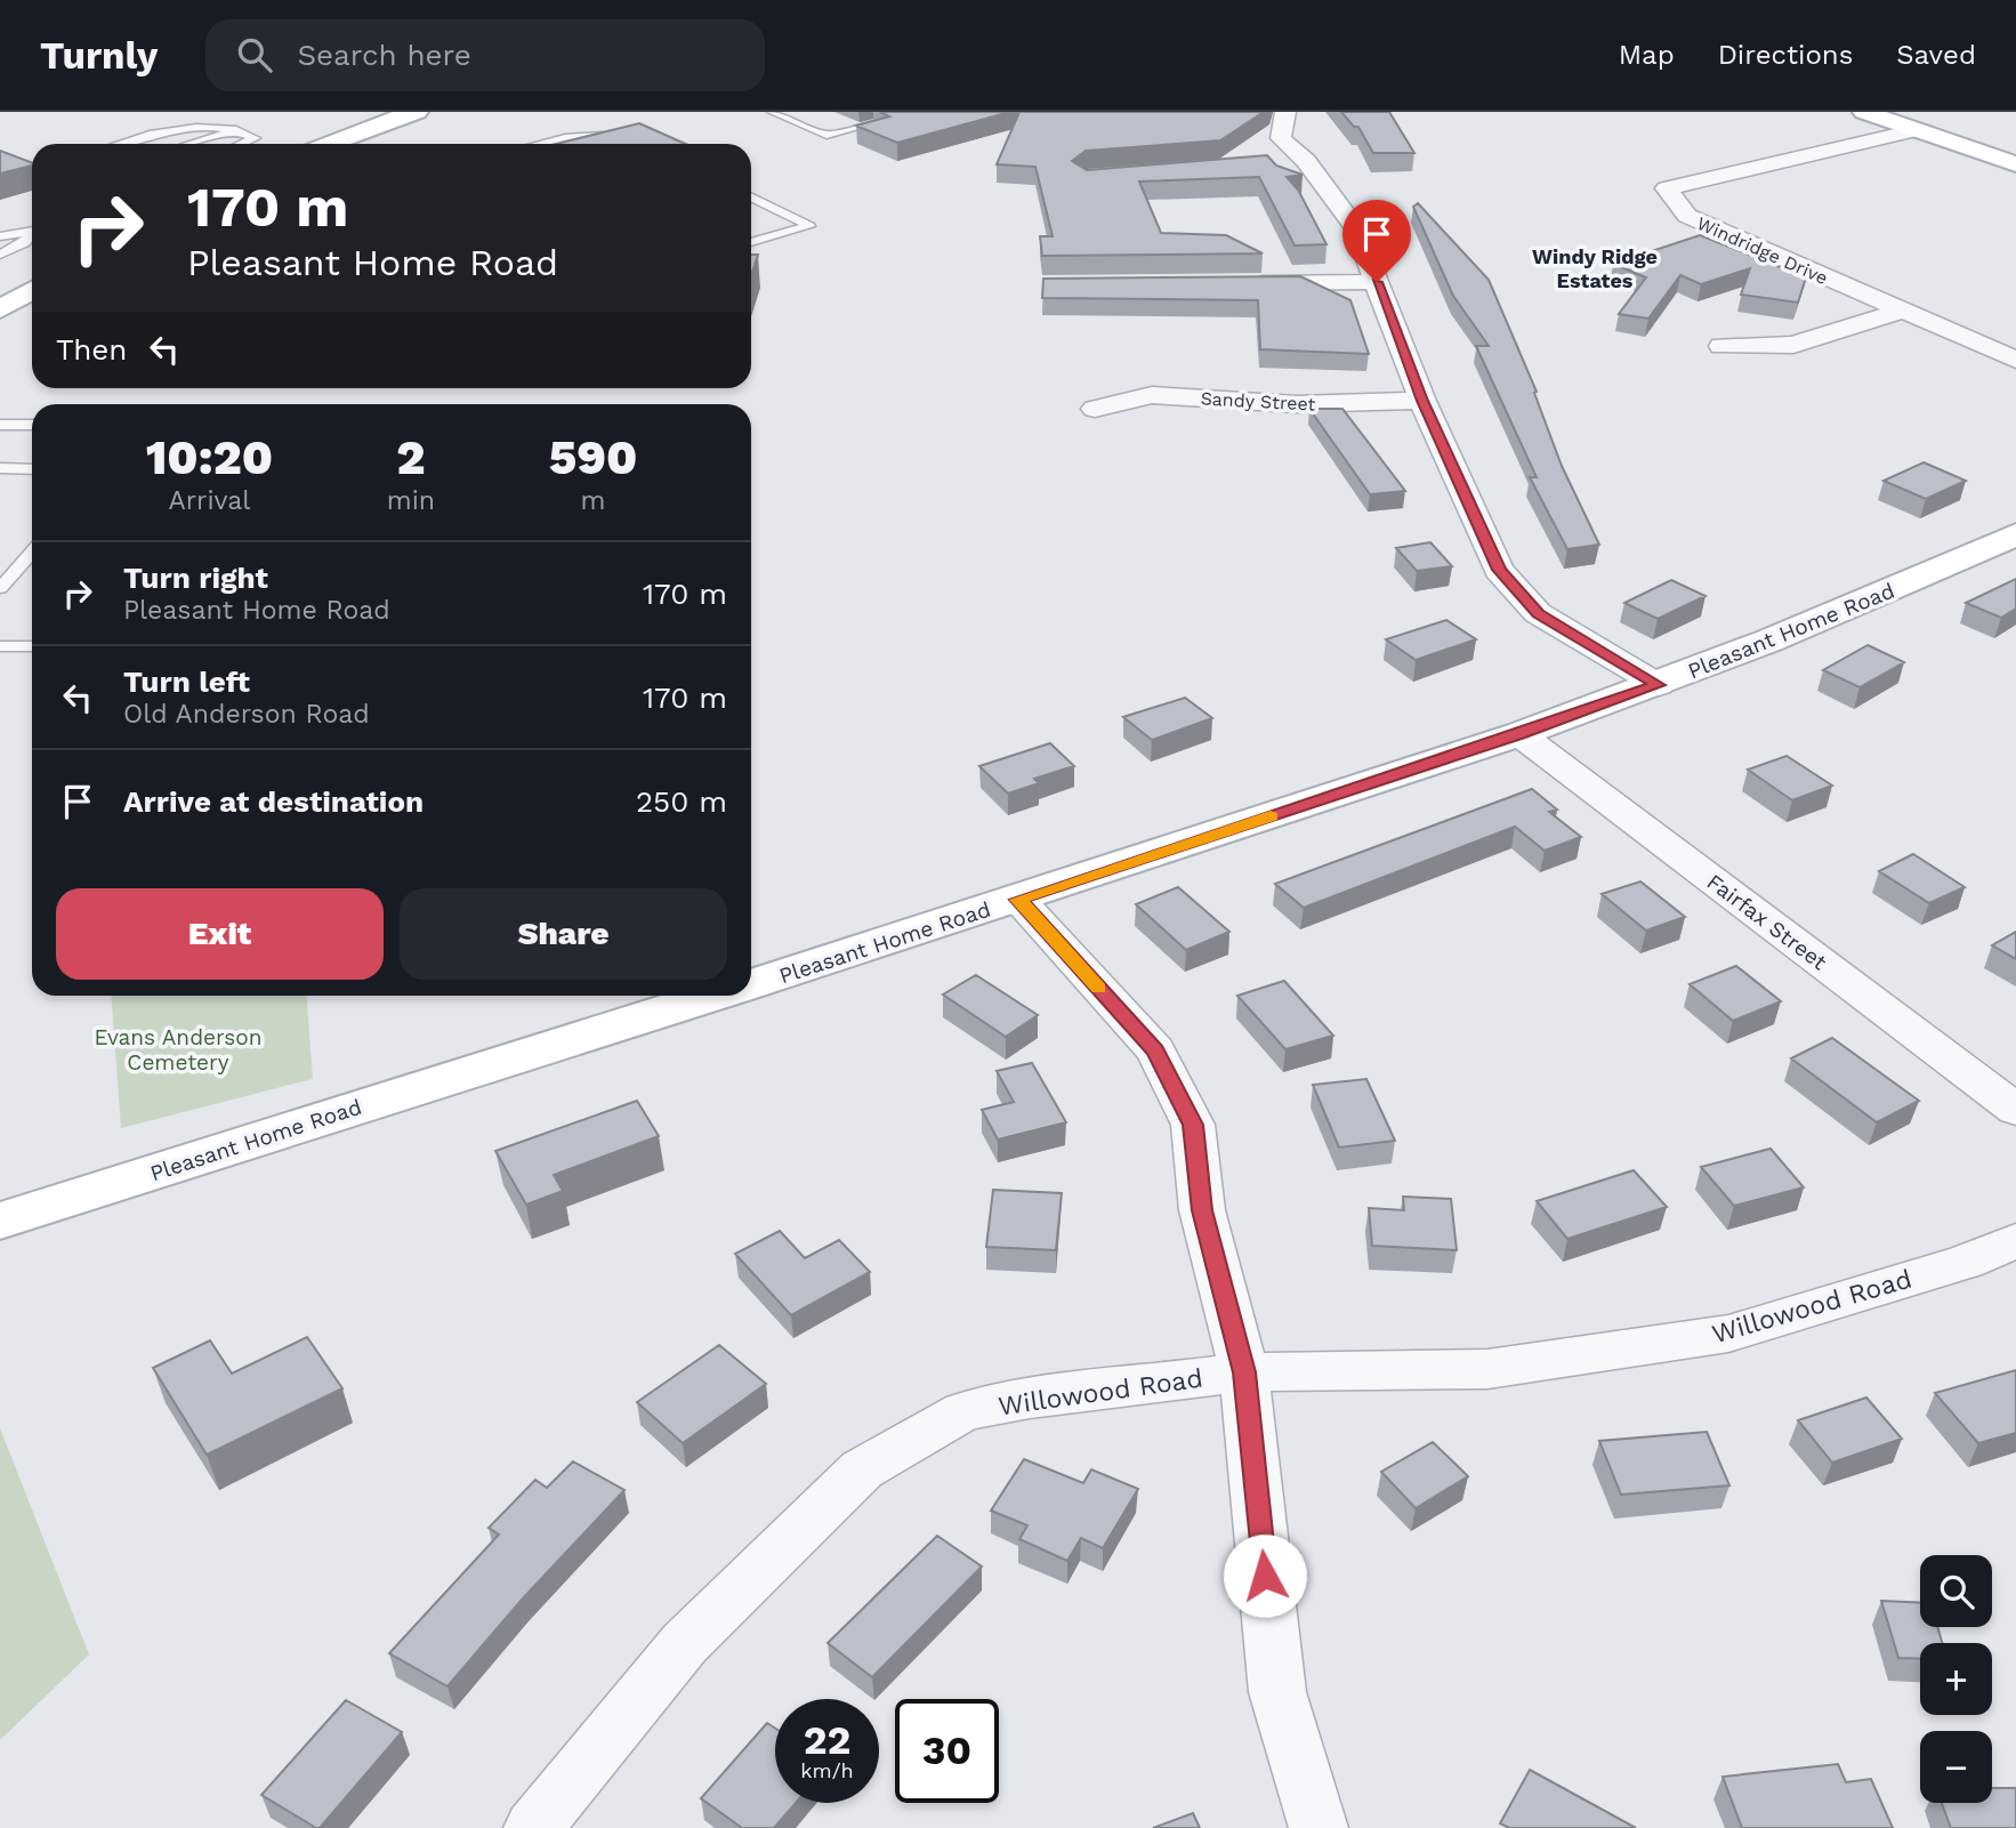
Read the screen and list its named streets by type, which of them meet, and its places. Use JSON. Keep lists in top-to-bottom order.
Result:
{
  "streets": {
    "street": [
      "Windridge Drive",
      "Sandy Street",
      "Pleasant Home Road",
      "Fairfax Street",
      "Willowood Road"
    ]
  },
  "crossings": [
    ["Pleasant Home Road", "Fairfax Street"]
  ],
  "districts": ["Windy Ridge Estates"],
  "parks": ["Evans Anderson Cemetery"],
  "page": {
    "header": "Turnly",
    "search": "Search here",
    "nav": ["Map", "Directions", "Saved"],
    "turn": ["170 m", "Pleasant Home Road"],
    "then": "Then",
    "eta": [
      "10:20",
      "Arrival",
      "2",
      "min",
      "590",
      "m"
    ],
    "list": [
      {
        "name": "Turn right",
        "note": "Pleasant Home Road",
        "value": "170 m"
      },
      {
        "name": "Turn left",
        "note": "Old Anderson Road",
        "value": "170 m"
      },
      {
        "name": "Arrive at destination",
        "value": "250 m"
      }
    ],
    "buttons": ["Exit", "Share"],
    "map_buttons": ["+", "−"],
    "speed": "22 km/h",
    "limit": "30"
  }
}
